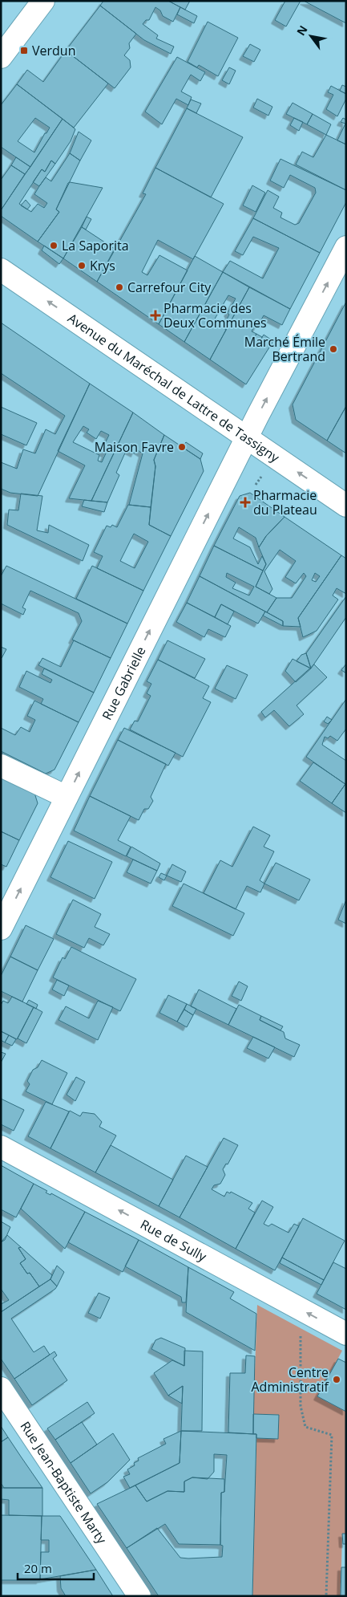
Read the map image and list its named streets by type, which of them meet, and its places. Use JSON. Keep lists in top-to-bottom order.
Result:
{
  "streets": {
    "street": [
      "Avenue du Maréchal de Lattre de Tassigny",
      "Rue Gabrielle",
      "Rue de Sully",
      "Rue Jean-Baptiste Marty"
    ]
  },
  "crossings": [
    ["Avenue du Maréchal de Lattre de Tassigny", "Rue Gabrielle"]
  ],
  "one_way": ["Avenue du Maréchal de Lattre de Tassigny", "Rue Gabrielle", "Rue de Sully"],
  "places": {
    "transit": ["Verdun"],
    "other": [
      "La Saporita",
      "Krys",
      "Carrefour City",
      "Marché Émile Bertrand",
      "Maison Favre",
      "Centre Administratif"
    ],
    "health": ["Pharmacie des Deux Communes", "Pharmacie du Plateau"]
  },
  "scale_bar": "20 m",
  "north": "top left"
}
